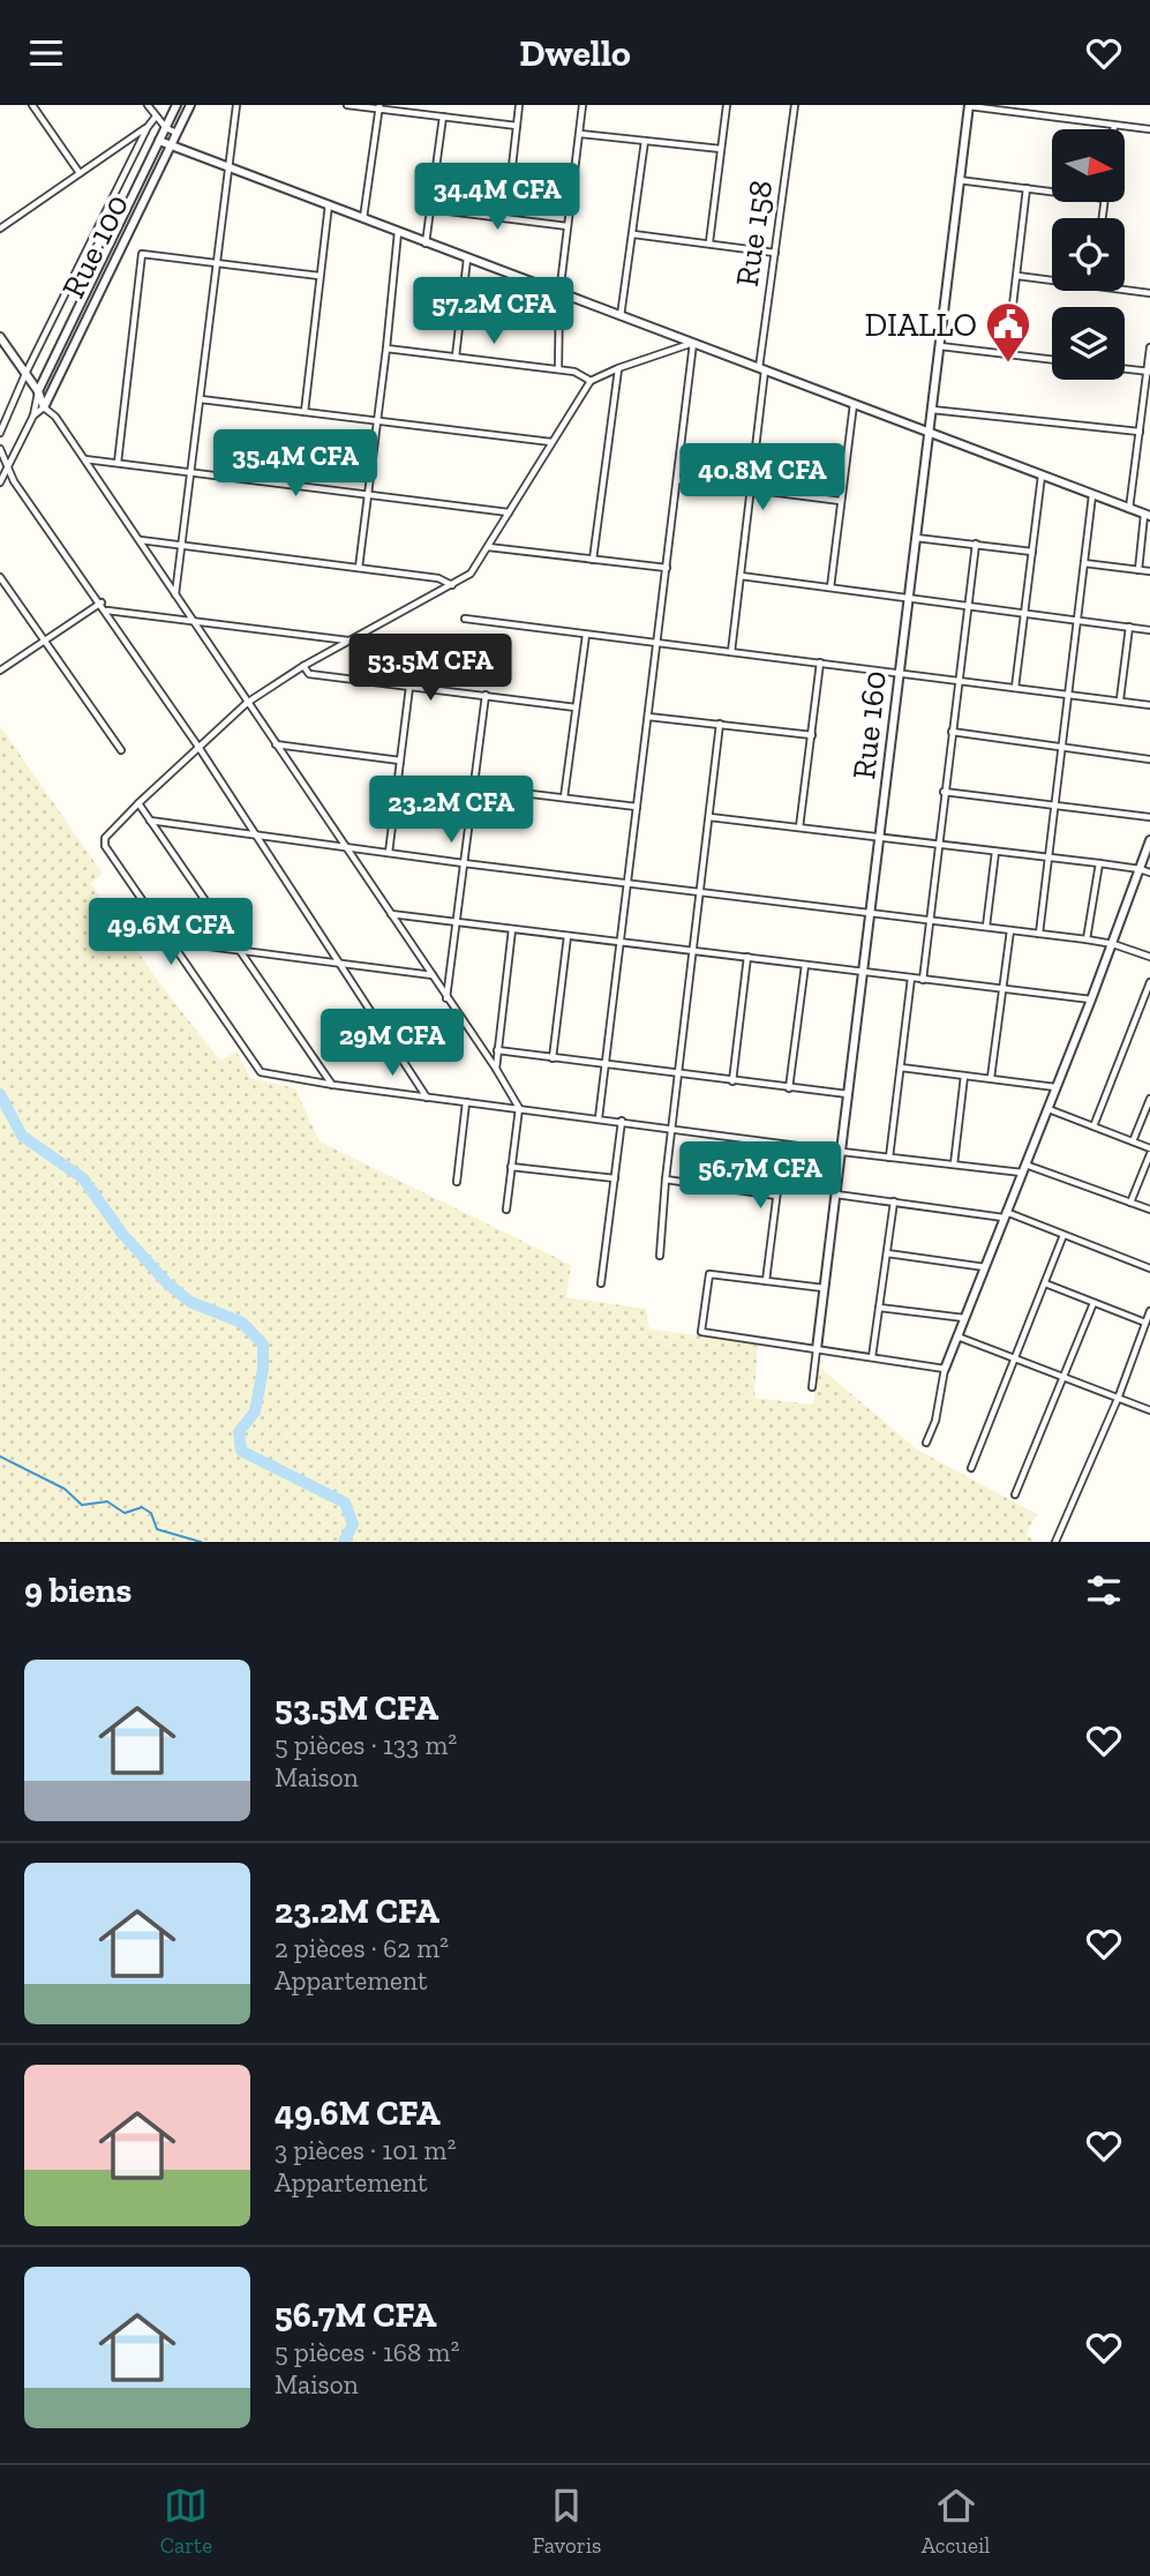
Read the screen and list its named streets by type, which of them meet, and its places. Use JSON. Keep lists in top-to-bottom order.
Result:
{
  "streets": {
    "street": ["Rue 158", "Rue 100", "Rue 160"]
  },
  "places": {
    "public building": ["DIALLO"]
  },
  "north": "right",
  "page": {
    "header": "Dwello",
    "price": [
      "34.4M CFA",
      "57.2M CFA",
      "35.4M CFA",
      "40.8M CFA",
      "53.5M CFA",
      "23.2M CFA",
      "49.6M CFA",
      "29M CFA",
      "56.7M CFA"
    ],
    "heading": "9 biens",
    "list": [
      {
        "name": "53.5M CFA",
        "note": "5 pièces · 133 m² · Maison"
      },
      {
        "name": "23.2M CFA",
        "note": "2 pièces · 62 m² · Appartement"
      },
      {
        "name": "49.6M CFA",
        "note": "3 pièces · 101 m² · Appartement"
      },
      {
        "name": "56.7M CFA",
        "note": "5 pièces · 168 m² · Maison"
      }
    ],
    "tabs": ["Carte", "Favoris", "Accueil"]
  }
}
